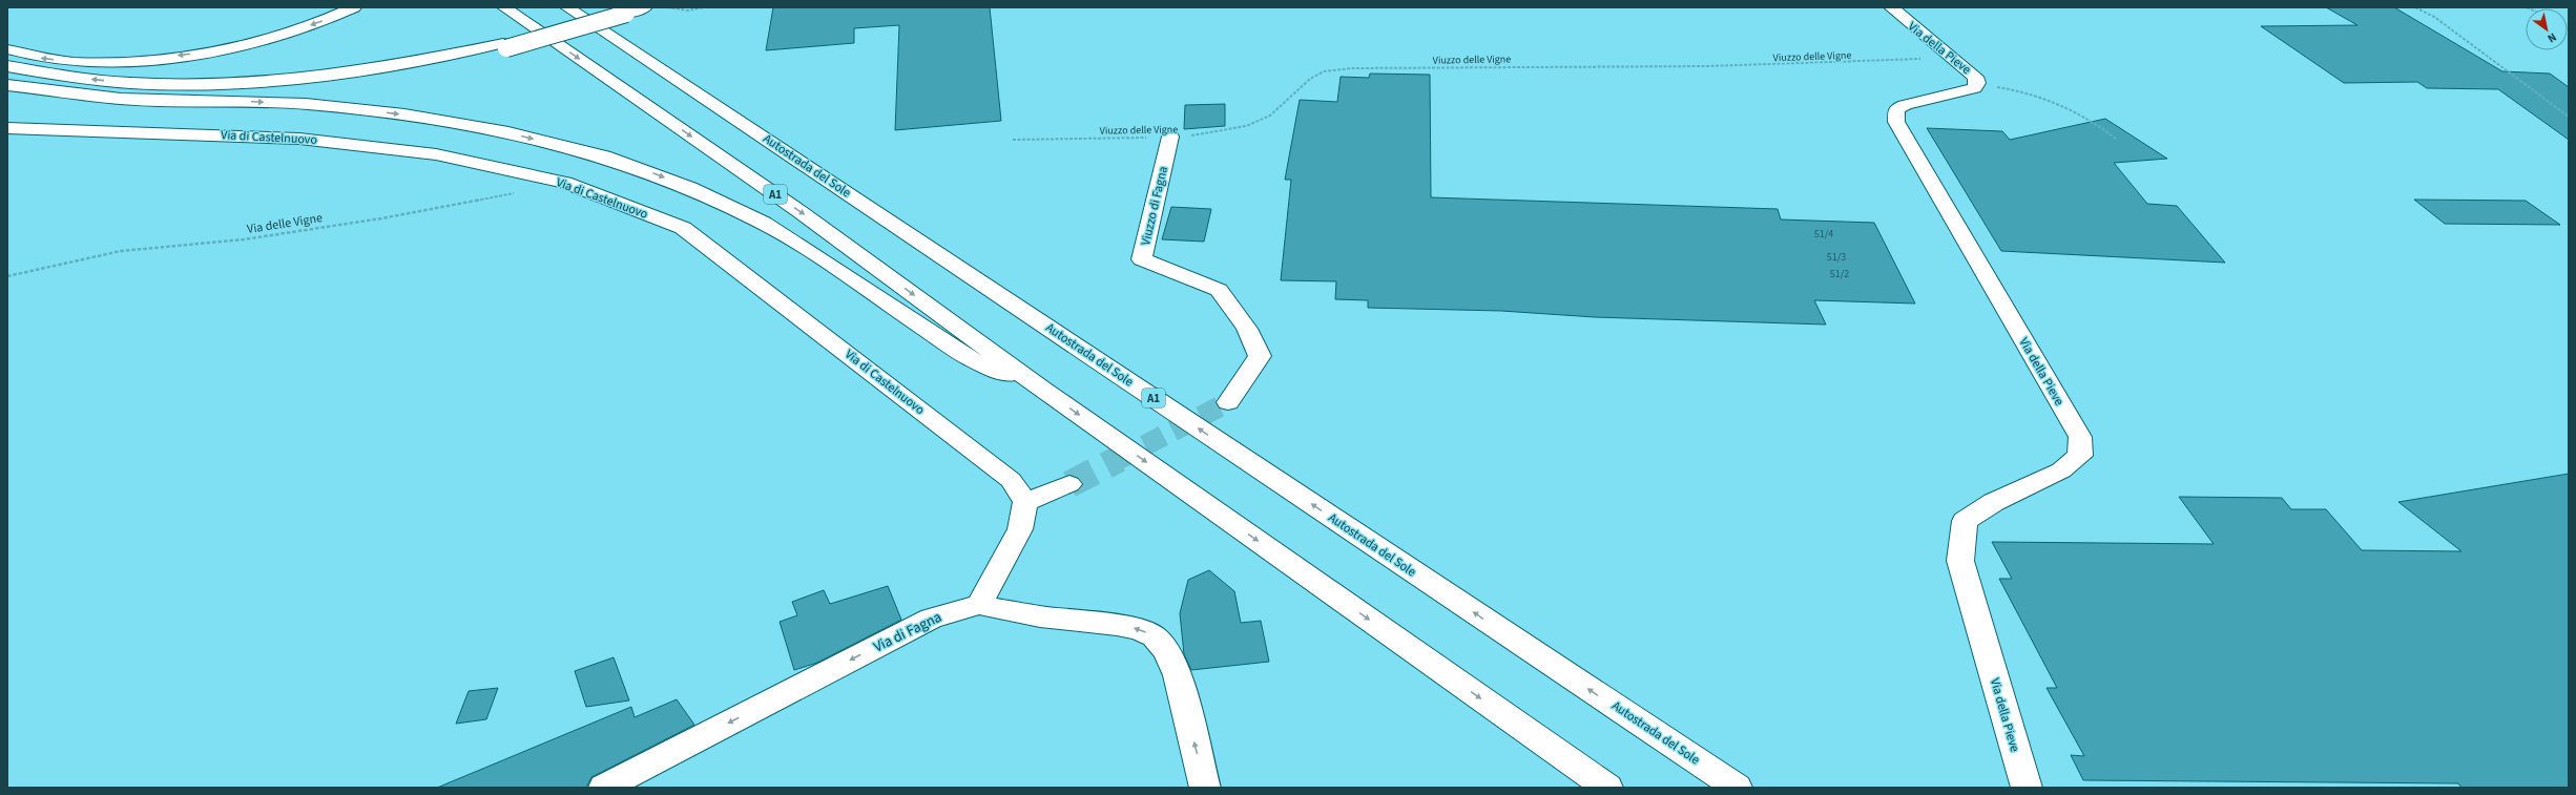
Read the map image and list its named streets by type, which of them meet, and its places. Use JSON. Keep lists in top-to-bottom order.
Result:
{
  "streets": {
    "main road": [
      "Via della Pieve",
      "Via di Castelnuovo",
      "Autostrada del Sole",
      "A1",
      "Viuzzo di Fagna",
      "Via di Fagna"
    ],
    "path": ["Viuzzo delle Vigne", "Via delle Vigne"]
  },
  "crossings": [
    ["Via della Pieve", "Viuzzo delle Vigne"],
    ["Viuzzo delle Vigne", "Viuzzo di Fagna"]
  ],
  "house_numbers": ["51/4", "51/3", "51/2"],
  "north": "bottom right"
}
